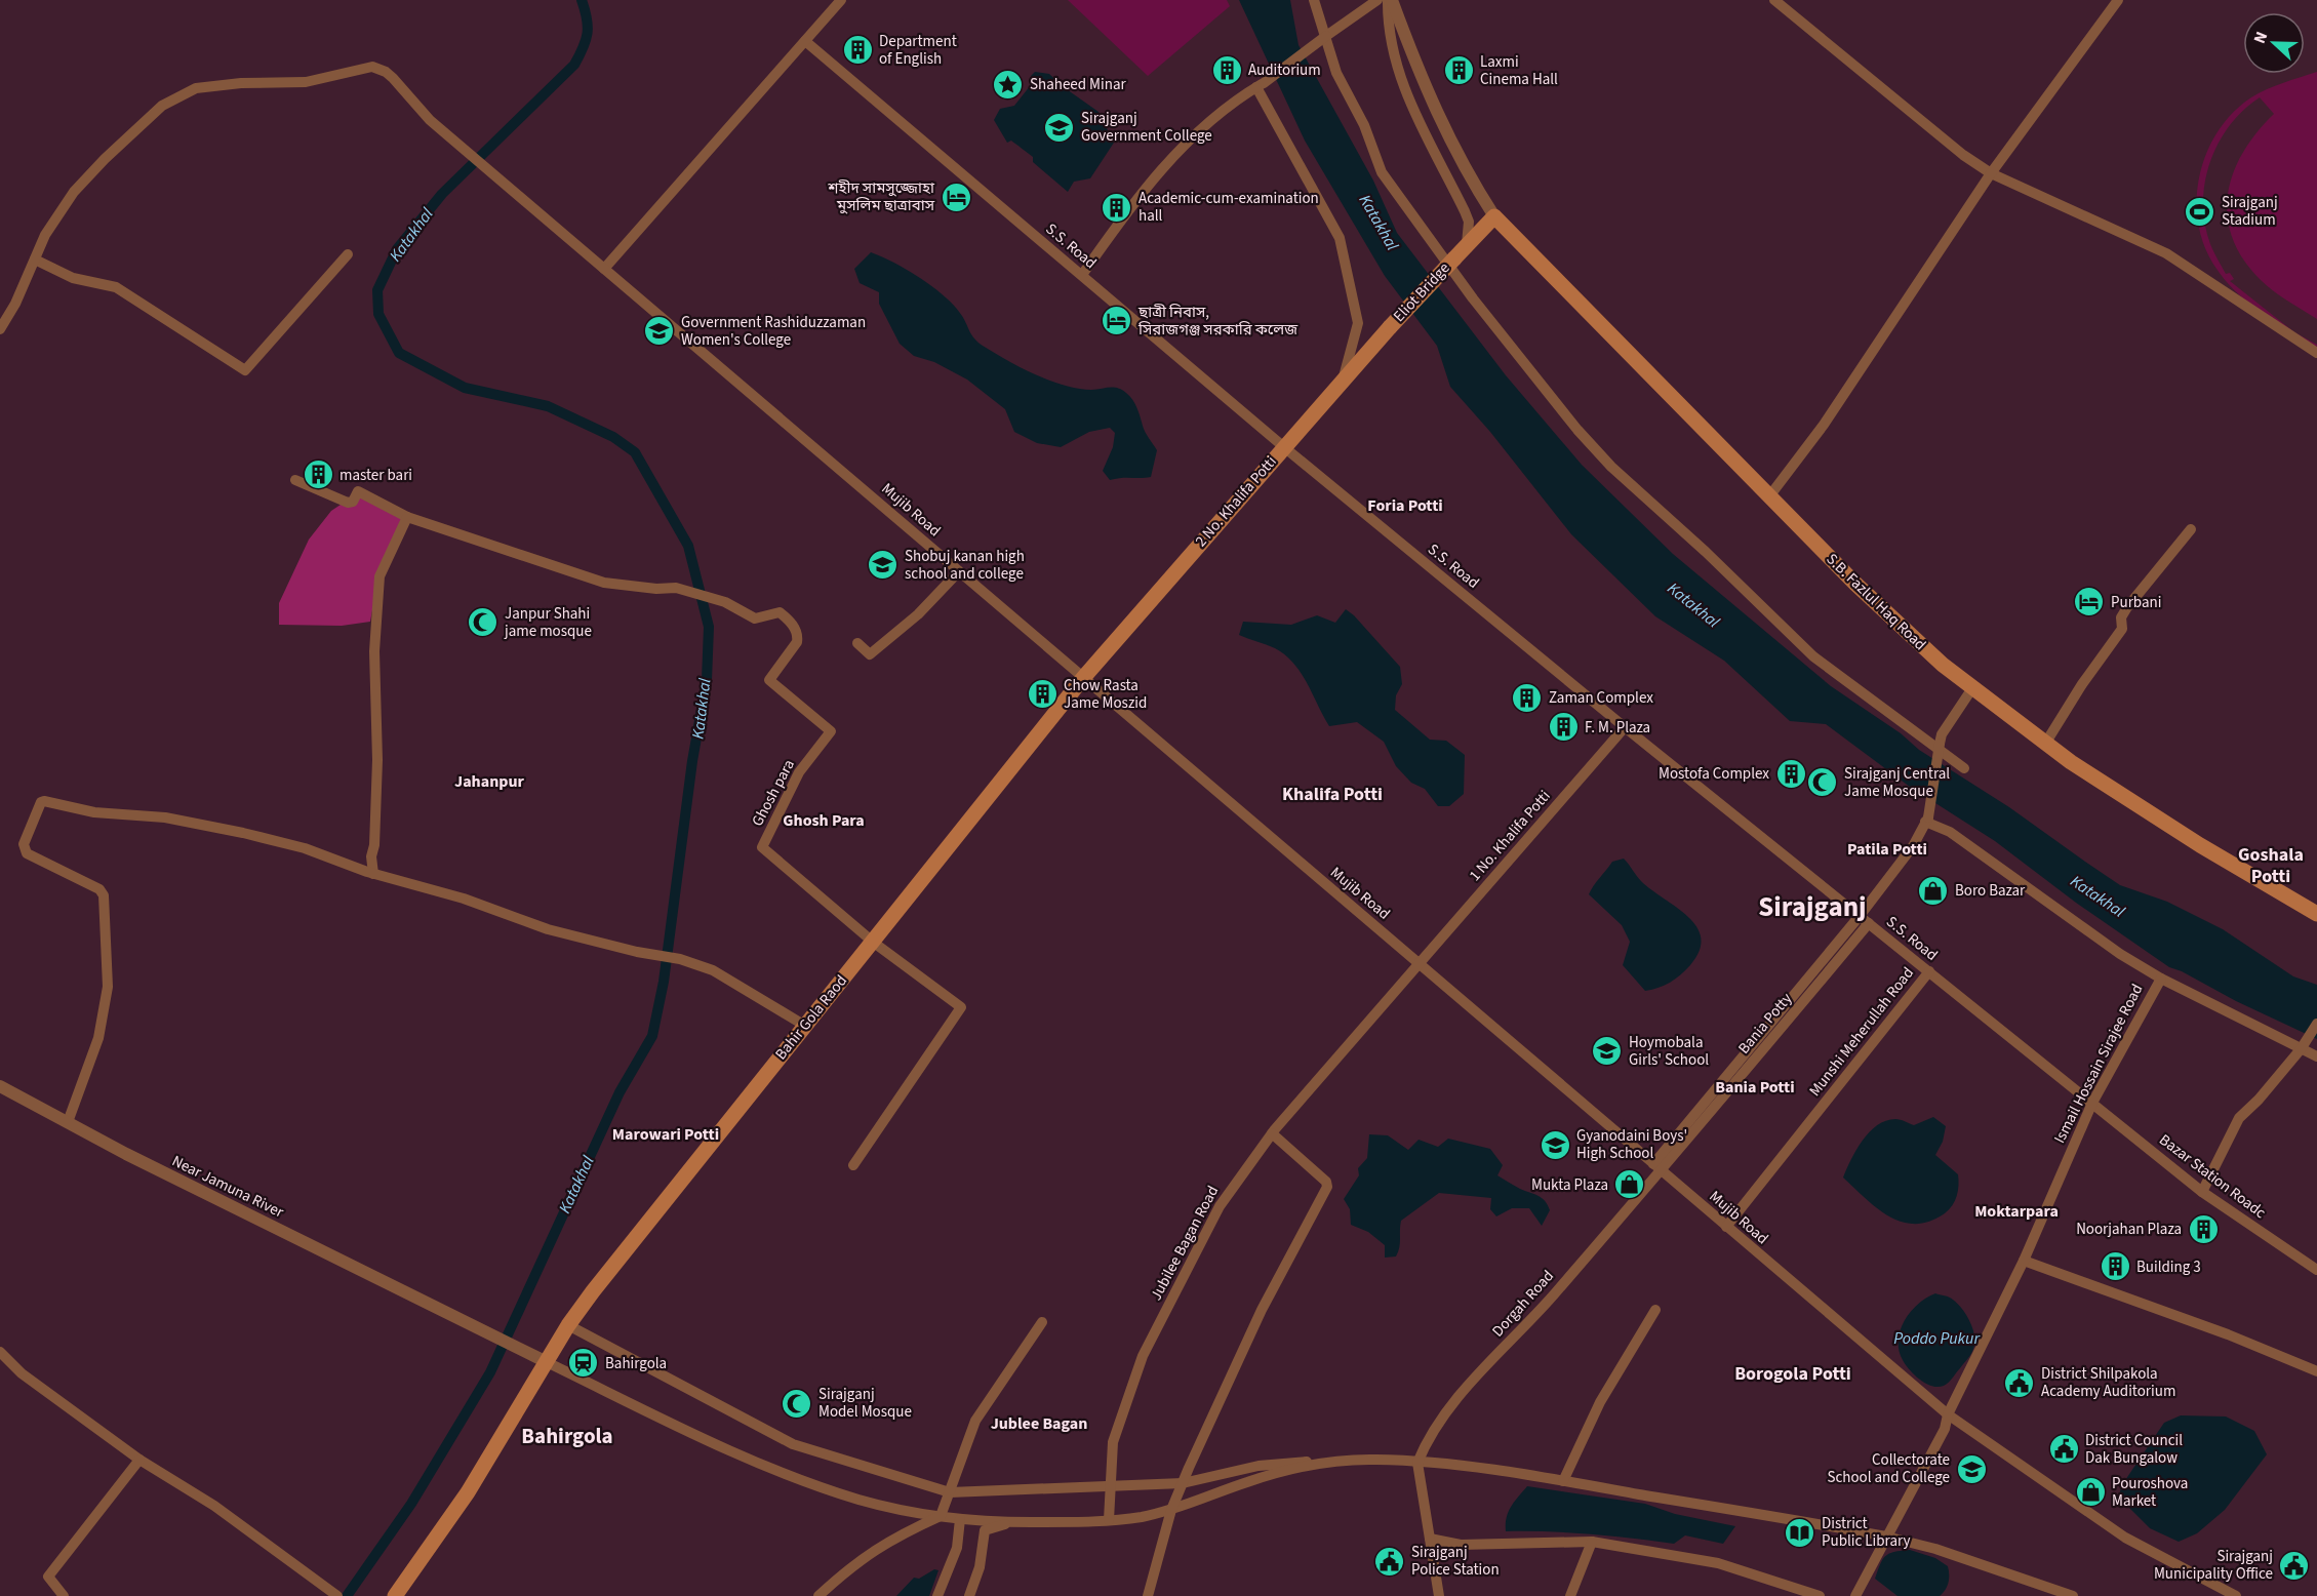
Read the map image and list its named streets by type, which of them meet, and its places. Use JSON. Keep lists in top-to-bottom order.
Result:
{
  "streets": {
    "main road": [
      "Eliot Bridge",
      "2 No. Khalifa Potti",
      "S.B. Fazlul Haq Road",
      "Bahir Gola Raod"
    ],
    "street": [
      "S.S. Road",
      "Mujib Road",
      "Ghosh para",
      "1 No. Khalifa Potti",
      "Bania Potty",
      "Munshi Meherullah Road",
      "Ismail Hossain Sirajee Road",
      "Bazar Station Roadc",
      "Near Jamuna River",
      "Jubilee Bagan Road",
      "Dorgah Road"
    ]
  },
  "crossings": [
    ["S.S. Road", "2 No. Khalifa Potti"],
    ["S.S. Road", "1 No. Khalifa Potti"],
    ["S.S. Road", "Bania Potty"],
    ["S.S. Road", "Munshi Meherullah Road"],
    ["S.S. Road", "Ismail Hossain Sirajee Road"],
    ["S.S. Road", "Bazar Station Roadc"],
    ["Eliot Bridge", "2 No. Khalifa Potti"],
    ["Eliot Bridge", "S.B. Fazlul Haq Road"],
    ["2 No. Khalifa Potti", "Mujib Road"],
    ["2 No. Khalifa Potti", "Bahir Gola Raod"],
    ["Mujib Road", "1 No. Khalifa Potti"],
    ["Mujib Road", "Bahir Gola Raod"],
    ["Mujib Road", "Bania Potty"],
    ["Mujib Road", "Munshi Meherullah Road"],
    ["Mujib Road", "Ismail Hossain Sirajee Road"],
    ["Mujib Road", "Jubilee Bagan Road"],
    ["Mujib Road", "Dorgah Road"],
    ["Ghosh para", "Bahir Gola Raod"],
    ["1 No. Khalifa Potti", "Jubilee Bagan Road"],
    ["Bahir Gola Raod", "Near Jamuna River"],
    ["Bania Potty", "Dorgah Road"],
    ["Ismail Hossain Sirajee Road", "Bazar Station Roadc"]
  ],
  "districts": [
    "Foria Potti",
    "Jahanpur",
    "Khalifa Potti",
    "Ghosh Para",
    "Patila Potti",
    "Goshala Potti",
    "Sirajganj",
    "Bania Potti",
    "Marowari Potti",
    "Moktarpara",
    "Borogola Potti",
    "Jublee Bagan",
    "Bahirgola"
  ],
  "water": ["Katakhal", "Poddo Pukur"],
  "places": {
    "building": [
      "Department of English",
      "Auditorium",
      "Laxmi Cinema Hall",
      "Academic-cum-examination hall",
      "master bari",
      "Chow Rasta Jame Moszid",
      "Zaman Complex",
      "F. M. Plaza",
      "Mostofa Complex",
      "Noorjahan Plaza",
      "Building 3"
    ],
    "place": ["Shaheed Minar"],
    "school or university": [
      "Sirajganj Government College",
      "Government Rashiduzzaman Women's College",
      "Shobuj kanan high school and college",
      "Hoymobala Girls' School",
      "Gyanodaini Boys' High School",
      "Collectorate School and College"
    ],
    "hotel": ["শহীদ সামসুজ্জোহা মুসলিম ছাত্রাবাস", "ছাত্রী নিবাস, সিরাজগঞ্জ সরকারি কলেজ", "Purbani"],
    "sports": ["Sirajganj Stadium"],
    "mosque": ["Janpur Shahi jame mosque", "Sirajganj Central Jame Mosque", "Sirajganj Model Mosque"],
    "shop": ["Boro Bazar", "Mukta Plaza", "Pouroshova Market"],
    "station": ["Bahirgola"],
    "public building": [
      "District Shilpakola Academy Auditorium",
      "District Council Dak Bungalow",
      "Sirajganj Police Station",
      "Sirajganj Municipality Office"
    ],
    "library": ["District Public Library"]
  },
  "north": "left"
}
